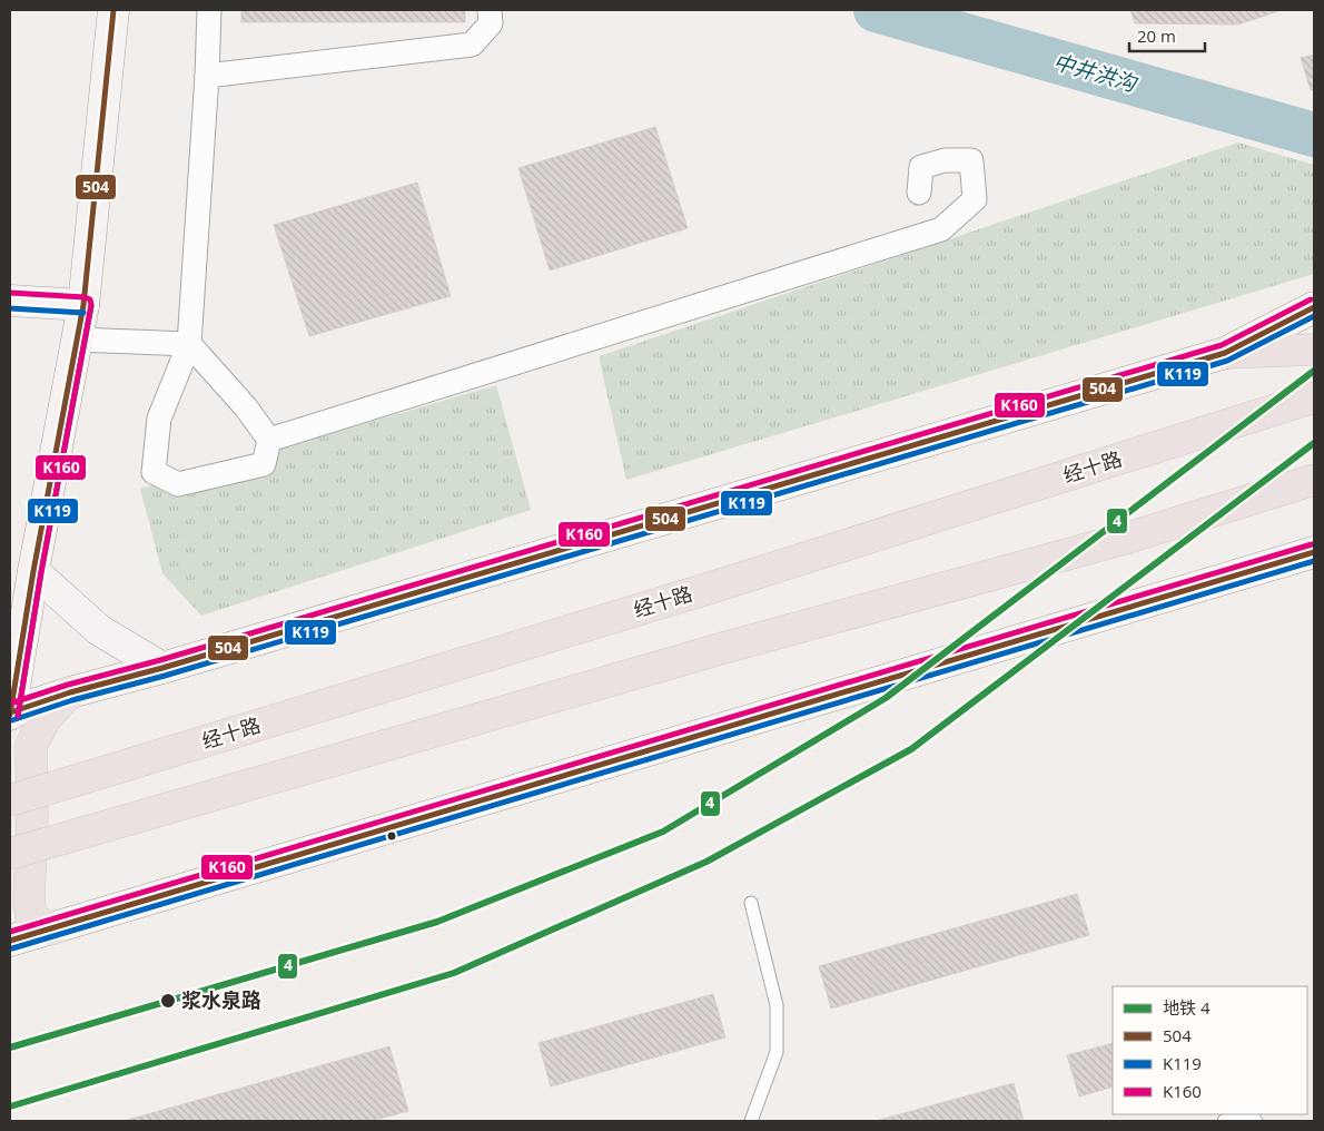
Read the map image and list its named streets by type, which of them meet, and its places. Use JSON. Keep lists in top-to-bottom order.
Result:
{
  "streets": {
    "highway": ["经十路"]
  },
  "water": ["中井洪沟"],
  "places": ["浆水泉路"],
  "lines": [
    "transit line 504",
    "transit line K160",
    "transit line K119",
    "metro line 4"
  ],
  "legend": [
    "地铁 4",
    "504",
    "K119",
    "K160"
  ],
  "scale_bar": "20 m"
}
